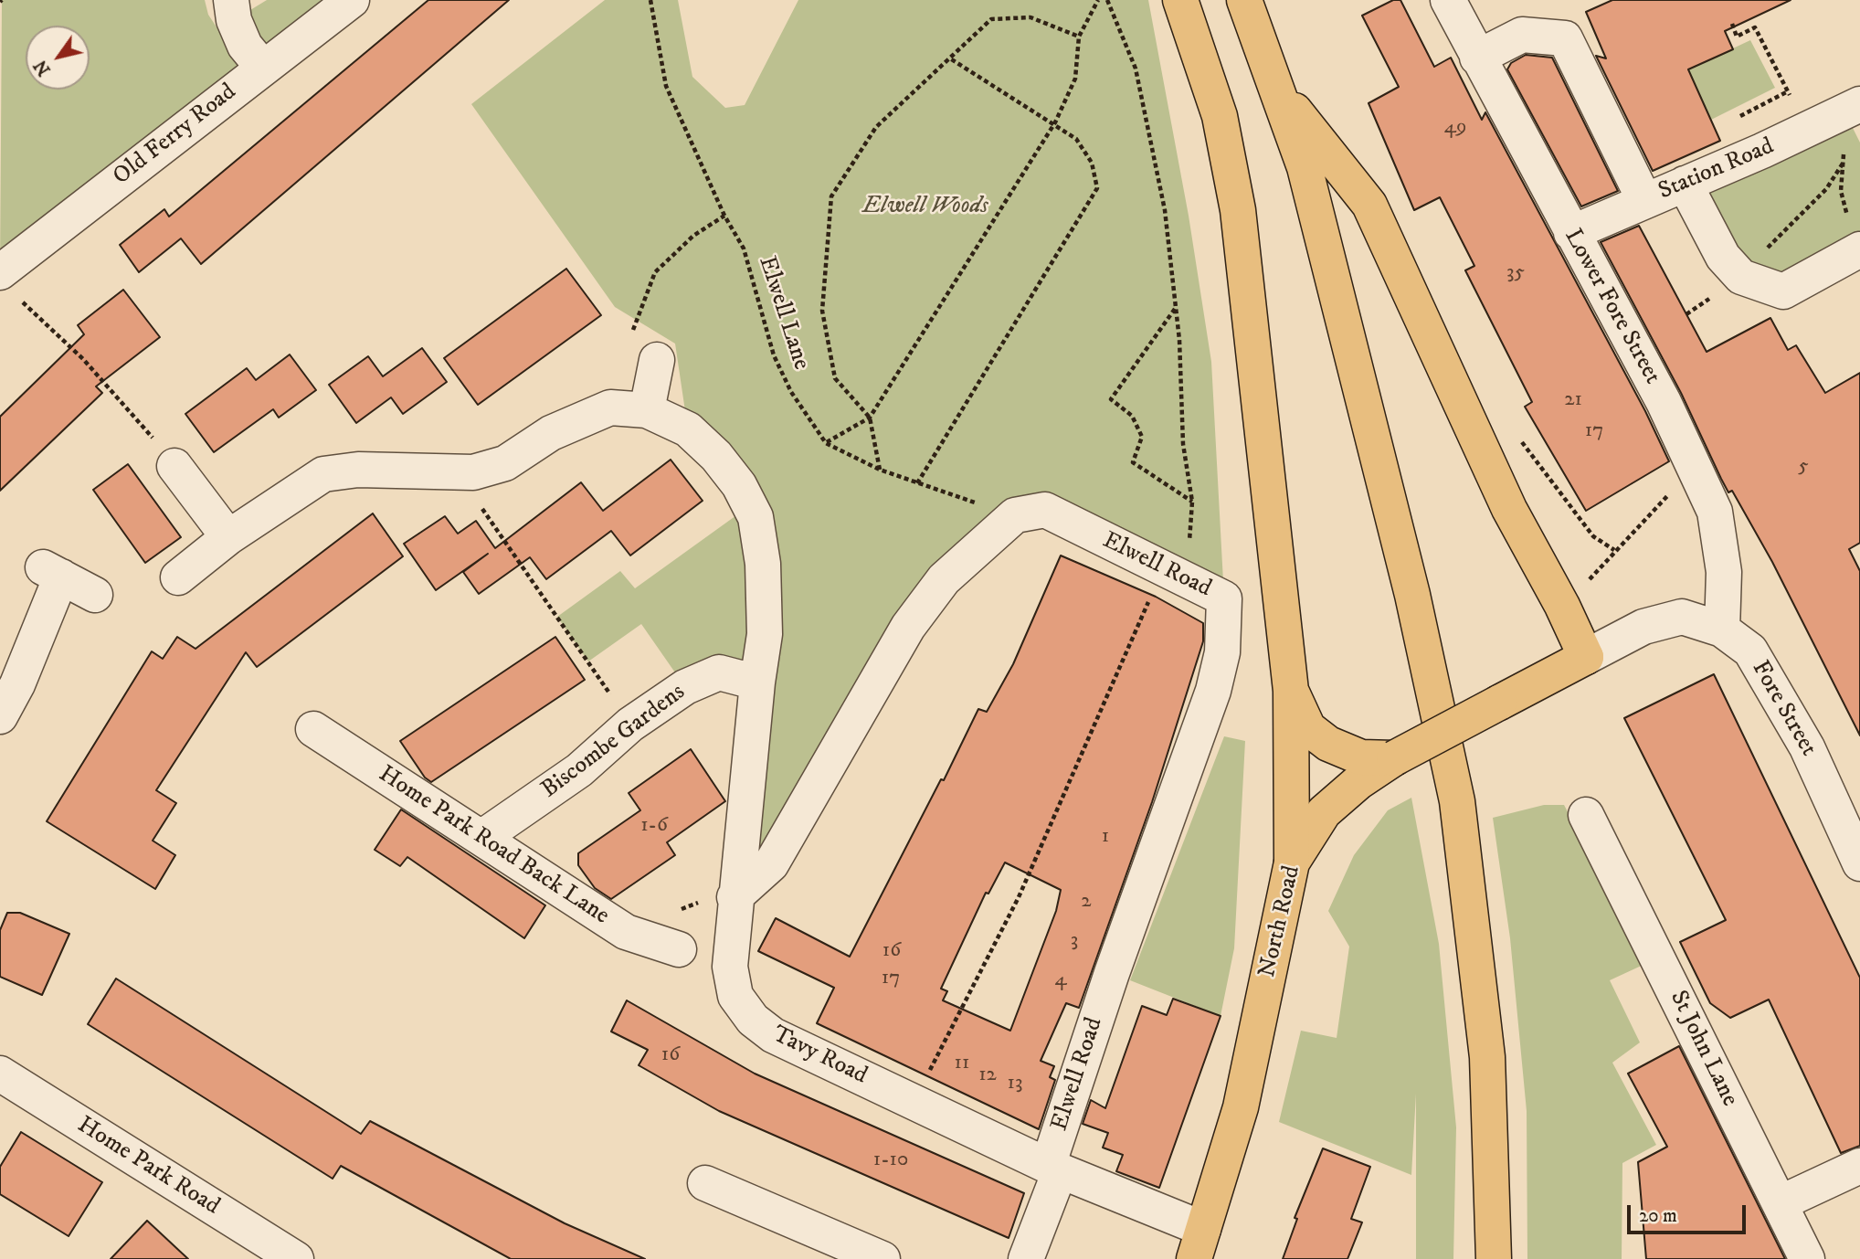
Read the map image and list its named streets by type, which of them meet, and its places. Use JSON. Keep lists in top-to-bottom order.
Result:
{
  "streets": {
    "main road": ["North Road"],
    "street": [
      "Old Ferry Road",
      "Station Road",
      "Lower Fore Street",
      "Elwell Road",
      "Fore Street",
      "Biscombe Gardens",
      "Home Park Road Back Lane",
      "St John Lane",
      "Tavy Road",
      "Home Park Road"
    ],
    "path": ["Elwell Lane"]
  },
  "crossings": [
    ["Station Road", "Lower Fore Street"],
    ["Lower Fore Street", "Fore Street"],
    ["Elwell Lane", "Elwell Road"],
    ["Elwell Road", "Tavy Road"],
    ["Fore Street", "North Road"],
    ["Biscombe Gardens", "Home Park Road Back Lane"],
    ["Biscombe Gardens", "Tavy Road"],
    ["North Road", "Tavy Road"]
  ],
  "parks": ["Elwell Woods"],
  "house_numbers": [
    "49",
    "35",
    "21",
    "17",
    "5",
    "1-6",
    "1",
    "2",
    "3",
    "16",
    "17",
    "4",
    "16",
    "11",
    "12",
    "13",
    "1-10"
  ],
  "scale_bar": "20 m",
  "north": "bottom left"
}
